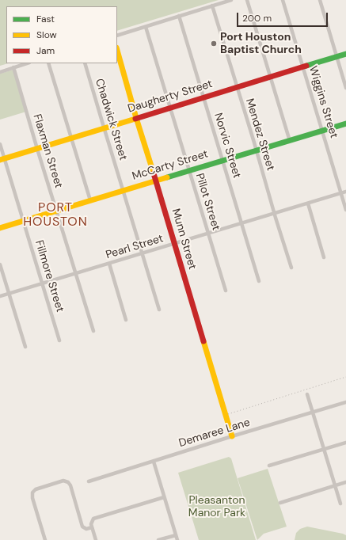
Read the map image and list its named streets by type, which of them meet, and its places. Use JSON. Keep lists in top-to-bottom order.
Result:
{
  "streets": {
    "street": [
      "Daugherty Street",
      "Wiggins Street",
      "Chadwick Street",
      "Mendez Street",
      "Norvic Street",
      "Flaxman Street",
      "McCarty Street",
      "Pillot Street",
      "Munn Street",
      "Pearl Street",
      "Fillmore Street",
      "Demaree Lane"
    ]
  },
  "crossings": [
    ["Daugherty Street", "Wiggins Street"],
    ["Daugherty Street", "Chadwick Street"],
    ["Daugherty Street", "Mendez Street"],
    ["Daugherty Street", "Norvic Street"],
    ["Daugherty Street", "Flaxman Street"],
    ["Daugherty Street", "Pillot Street"],
    ["Daugherty Street", "Munn Street"],
    ["Daugherty Street", "Fillmore Street"],
    ["Wiggins Street", "McCarty Street"],
    ["Wiggins Street", "Pearl Street"],
    ["Chadwick Street", "McCarty Street"],
    ["Chadwick Street", "Pearl Street"],
    ["Mendez Street", "McCarty Street"],
    ["Mendez Street", "Pearl Street"],
    ["Norvic Street", "McCarty Street"],
    ["Norvic Street", "Pearl Street"],
    ["Flaxman Street", "McCarty Street"],
    ["Flaxman Street", "Pearl Street"],
    ["McCarty Street", "Pillot Street"],
    ["McCarty Street", "Munn Street"],
    ["McCarty Street", "Fillmore Street"],
    ["Pillot Street", "Pearl Street"],
    ["Munn Street", "Pearl Street"],
    ["Munn Street", "Demaree Lane"],
    ["Pearl Street", "Fillmore Street"]
  ],
  "districts": ["PORT HOUSTON"],
  "parks": ["Pleasanton Manor Park"],
  "places": ["Port Houston Baptist Church"],
  "legend": ["Fast", "Slow", "Jam"],
  "scale_bar": "200 m"
}
